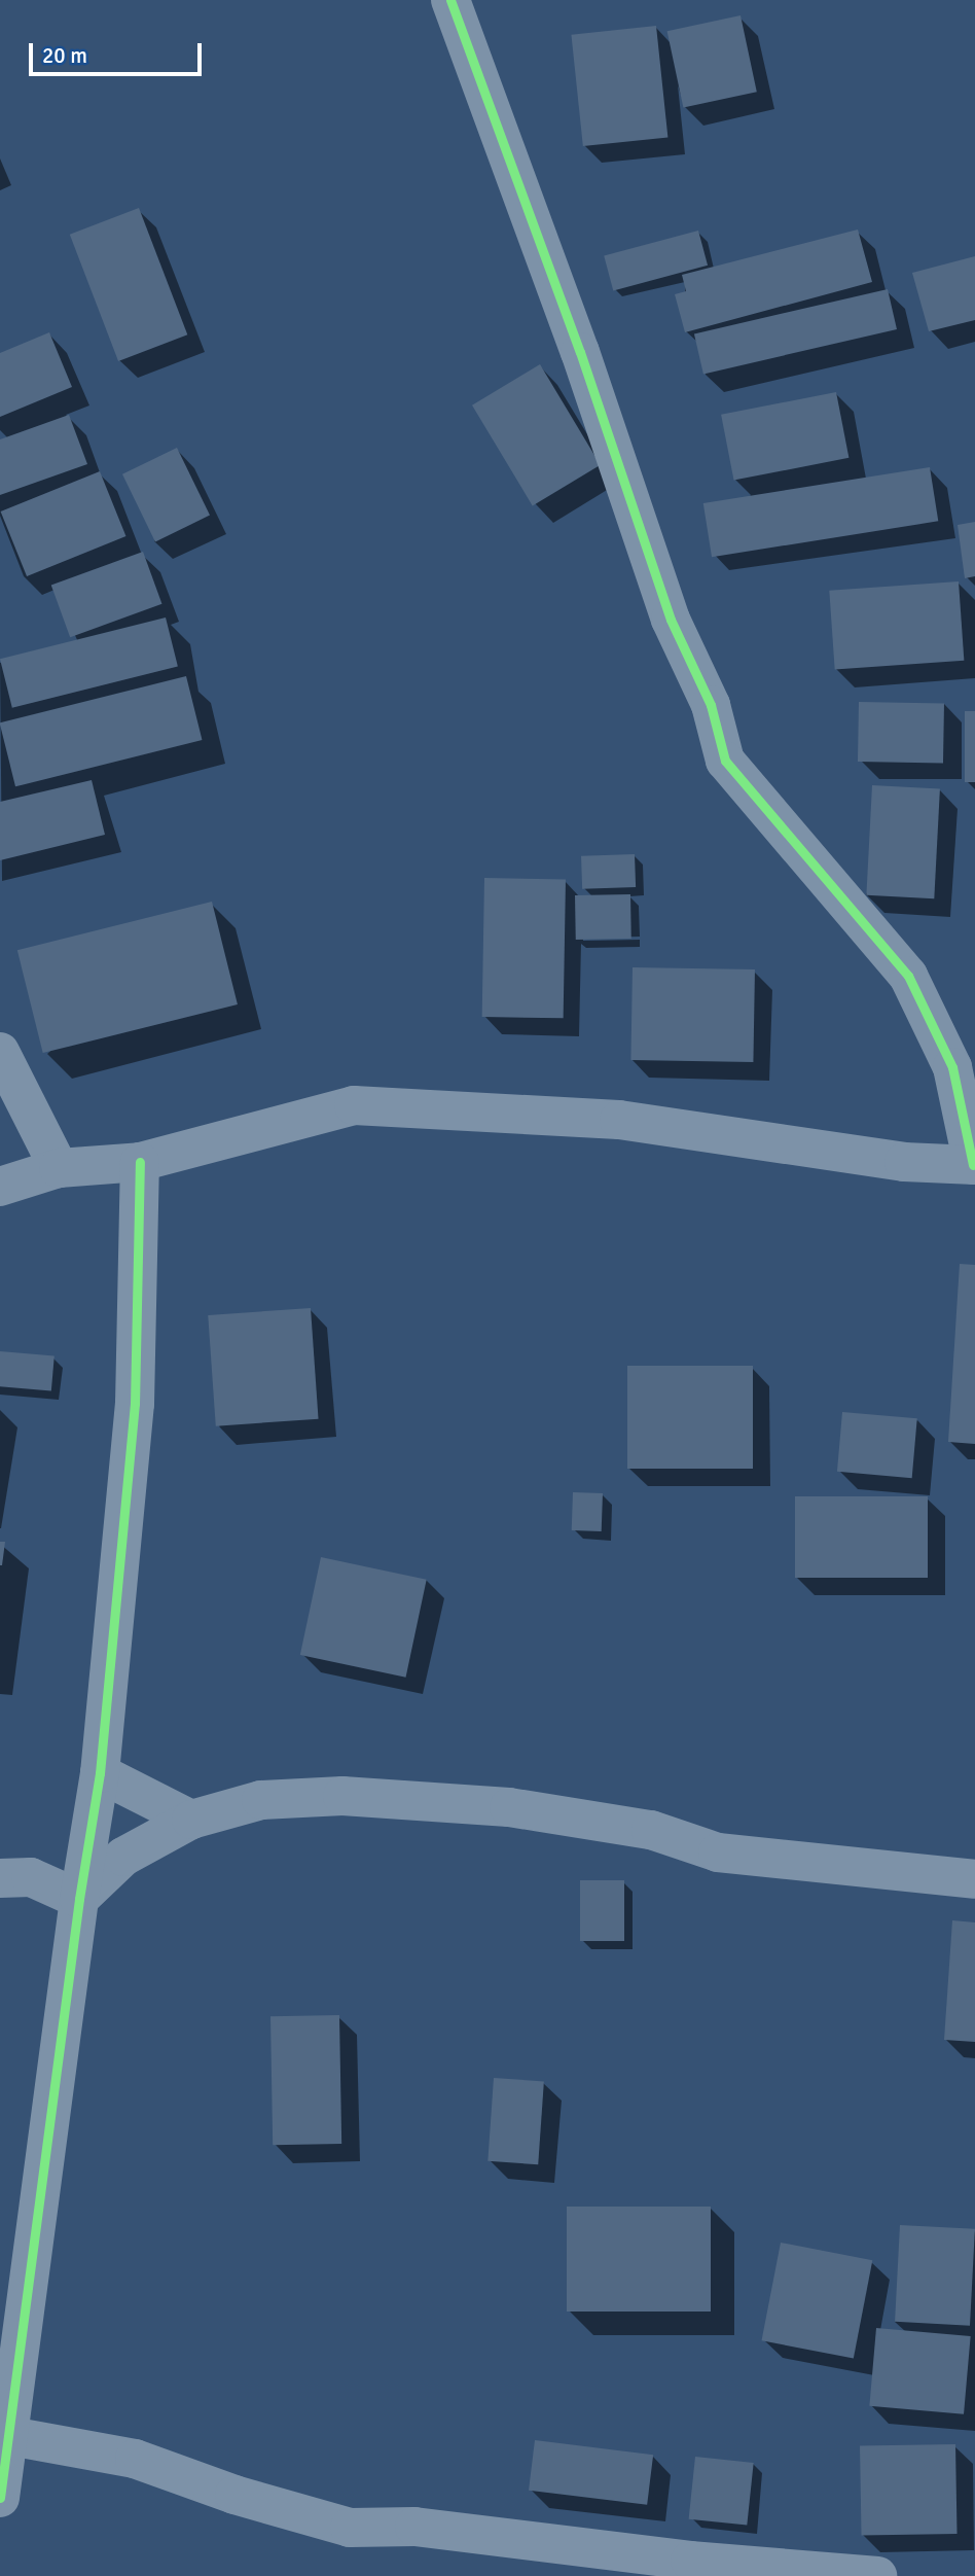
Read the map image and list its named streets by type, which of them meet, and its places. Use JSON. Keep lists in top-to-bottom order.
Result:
{
  "scale_bar": "20 m"
}
